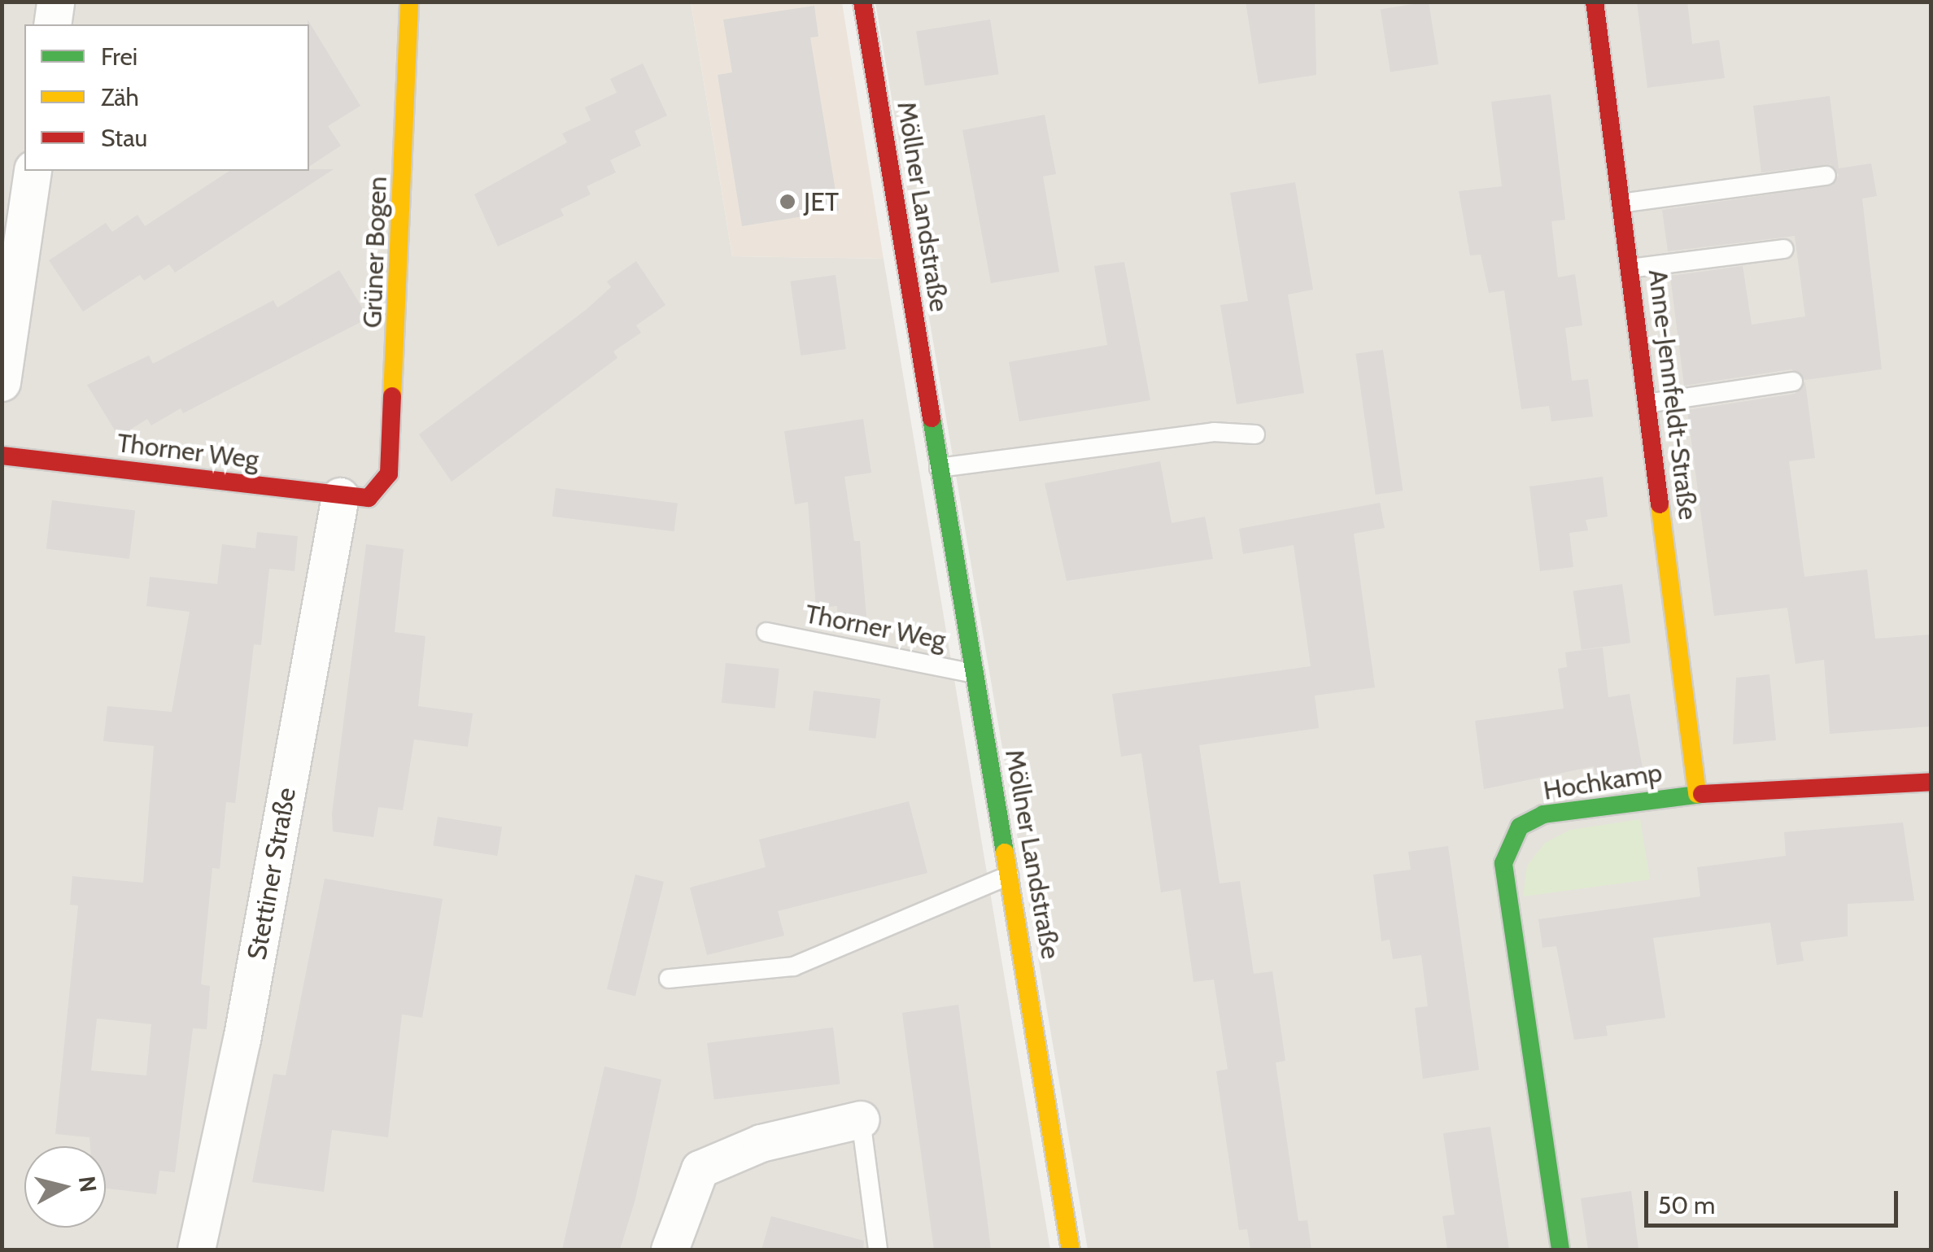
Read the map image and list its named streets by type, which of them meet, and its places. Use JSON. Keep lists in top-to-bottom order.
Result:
{
  "streets": {
    "street": [
      "Möllner Landstraße",
      "Grüner Bogen",
      "Anne-Jennfeldt-Straße",
      "Thorner Weg",
      "Hochkamp",
      "Stettiner Straße"
    ]
  },
  "crossings": [
    ["Möllner Landstraße", "Thorner Weg"],
    ["Grüner Bogen", "Thorner Weg"],
    ["Grüner Bogen", "Stettiner Straße"],
    ["Anne-Jennfeldt-Straße", "Hochkamp"],
    ["Thorner Weg", "Stettiner Straße"]
  ],
  "places": ["JET"],
  "legend": ["Frei", "Zäh", "Stau"],
  "scale_bar": "50 m",
  "north": "right"
}
